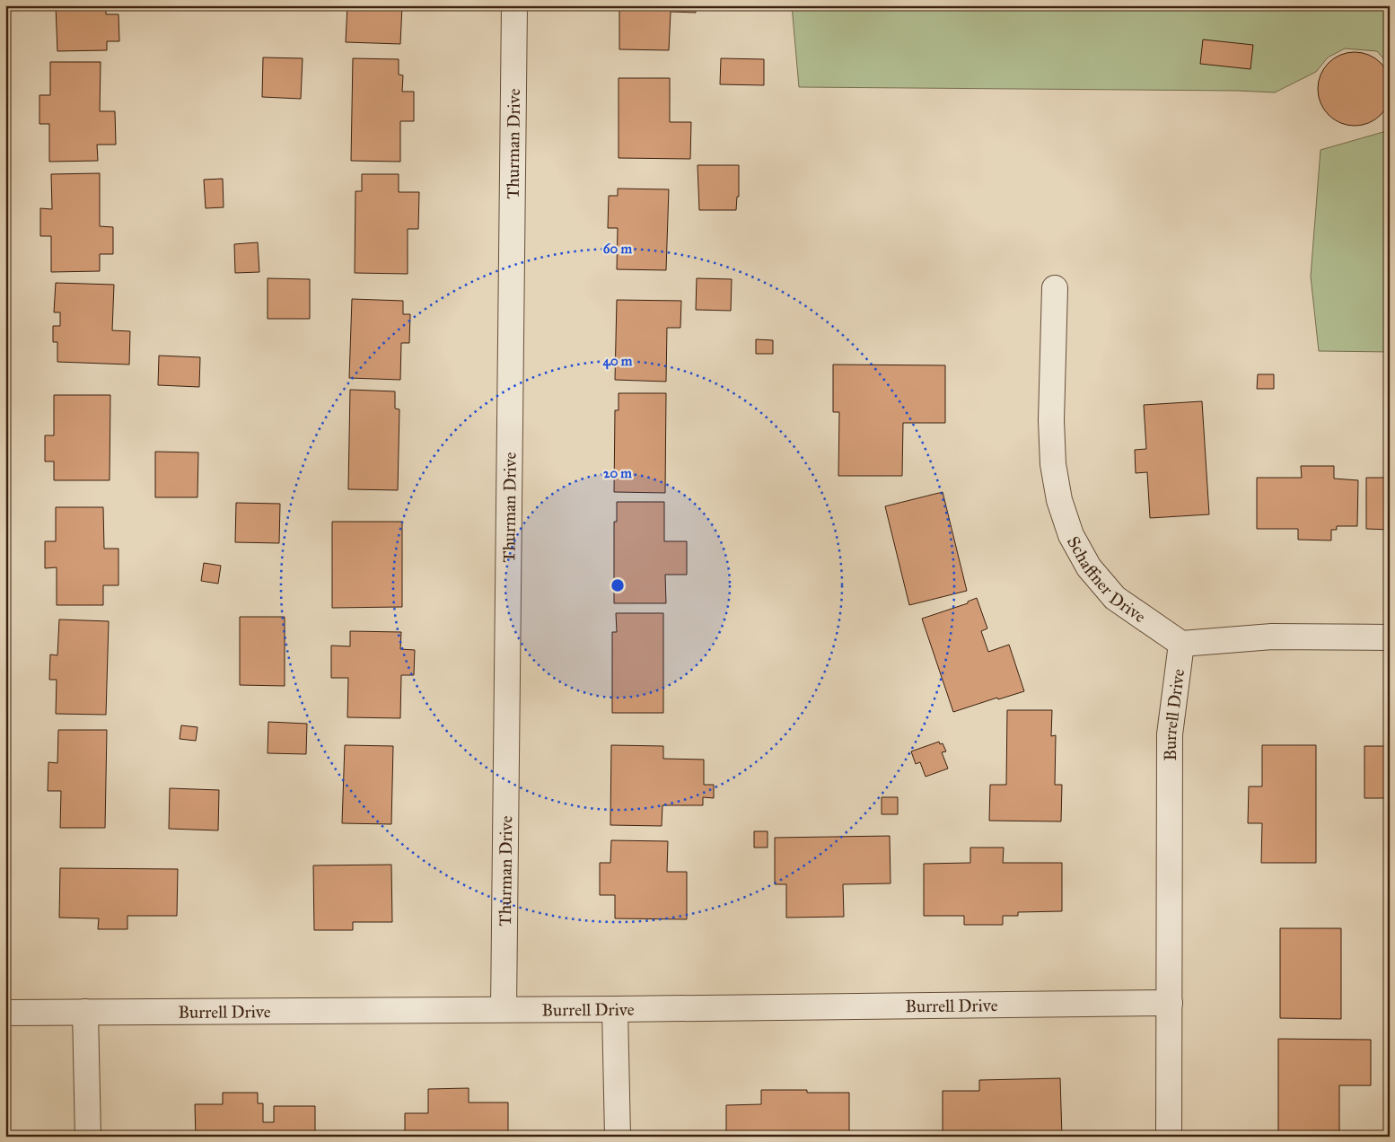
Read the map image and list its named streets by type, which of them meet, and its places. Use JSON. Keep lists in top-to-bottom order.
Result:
{
  "streets": {
    "street": ["Thurman Drive", "Schaffner Drive", "Burrell Drive"]
  },
  "crossings": [
    ["Thurman Drive", "Burrell Drive"],
    ["Schaffner Drive", "Burrell Drive"]
  ],
  "rings": ["60 m", "40 m", "20 m"]
}
